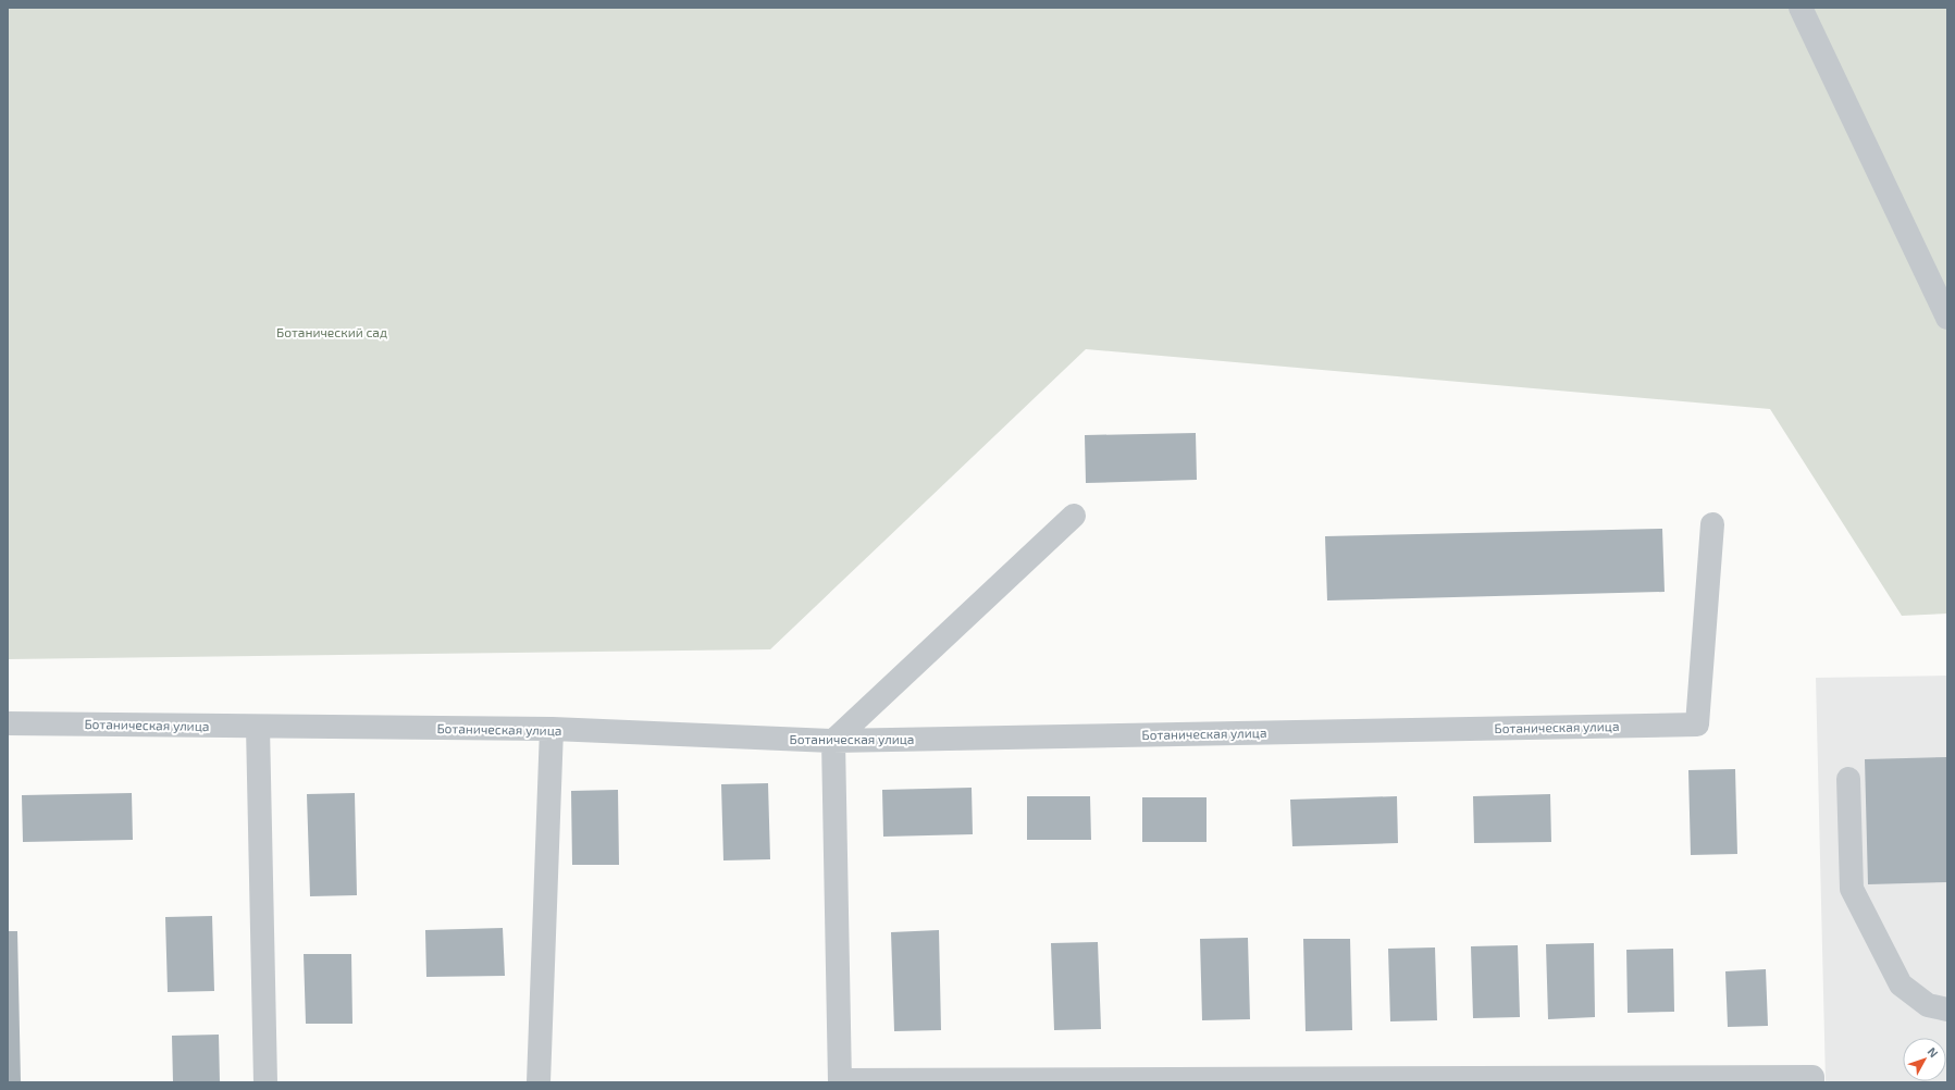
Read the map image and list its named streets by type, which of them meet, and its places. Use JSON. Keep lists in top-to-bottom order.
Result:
{
  "streets": {
    "street": ["Ботаническая улица"]
  },
  "parks": ["Ботанический сад"],
  "north": "top right"
}
